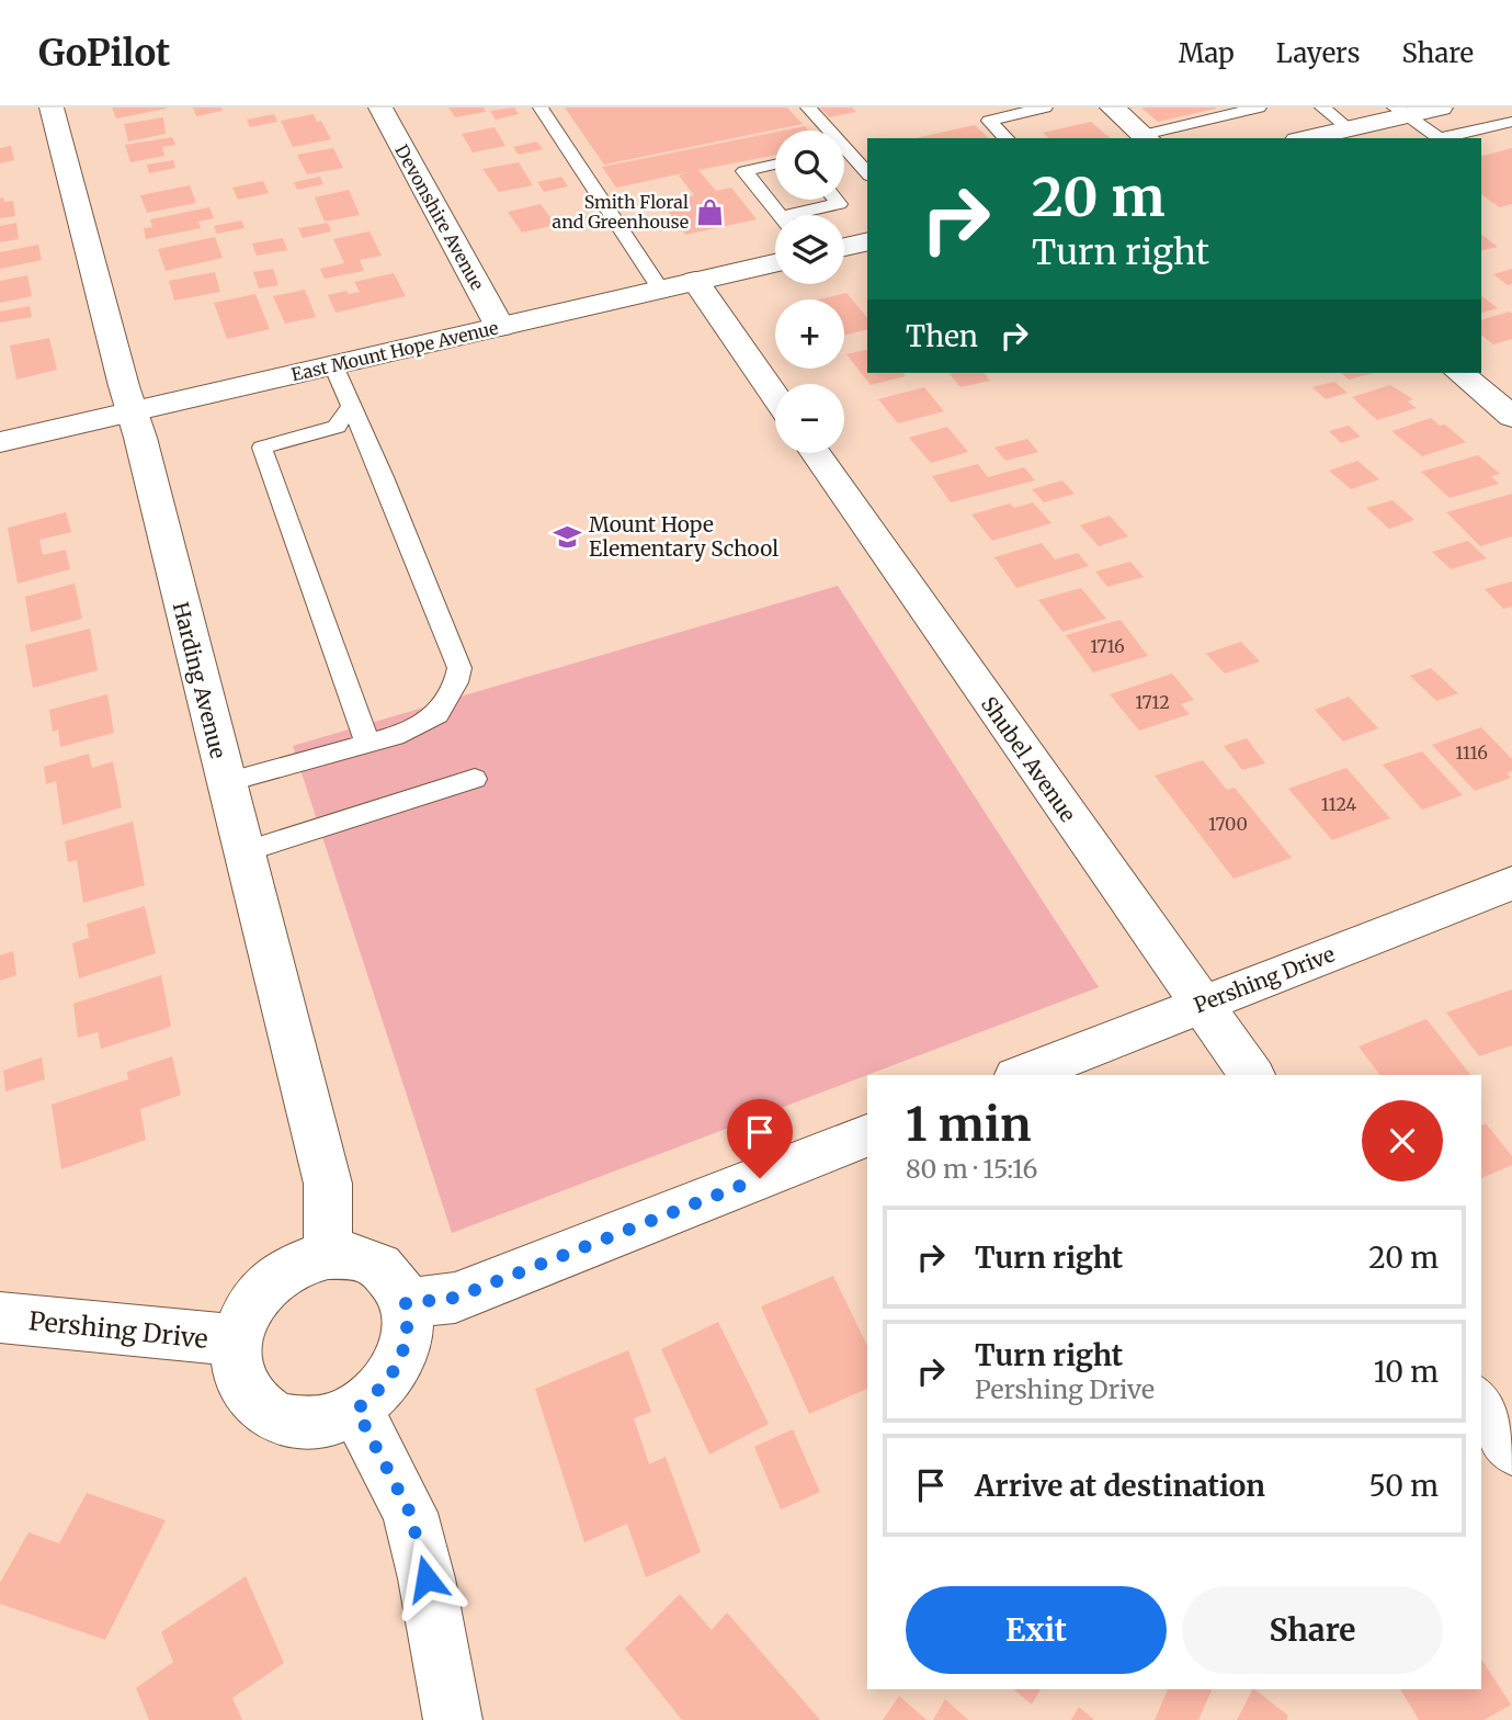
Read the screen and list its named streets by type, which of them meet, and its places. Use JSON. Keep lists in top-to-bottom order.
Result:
{
  "streets": {
    "street": [
      "Devonshire Avenue",
      "East Mount Hope Avenue",
      "Harding Avenue",
      "Shubel Avenue",
      "Pershing Drive"
    ]
  },
  "crossings": [
    ["Devonshire Avenue", "East Mount Hope Avenue"],
    ["East Mount Hope Avenue", "Harding Avenue"],
    ["Harding Avenue", "Pershing Drive"],
    ["Shubel Avenue", "Pershing Drive"]
  ],
  "places": {
    "shop": ["Smith Floral and Greenhouse"],
    "school or university": ["Mount Hope Elementary School"]
  },
  "house_numbers": [
    "1716",
    "1712",
    "1116",
    "1124",
    "1700"
  ],
  "page": {
    "header": "GoPilot",
    "nav": ["Map", "Layers", "Share"],
    "map_buttons": ["+", "−"],
    "turn": ["20 m", "Turn right"],
    "then": "Then",
    "heading": ["1 min", "80 m · 15:16"],
    "list": [
      {
        "name": "Turn right",
        "value": "20 m"
      },
      {
        "name": "Turn right",
        "note": "Pershing Drive",
        "value": "10 m"
      },
      {
        "name": "Arrive at destination",
        "value": "50 m"
      }
    ],
    "buttons": ["Exit", "Share"]
  }
}
